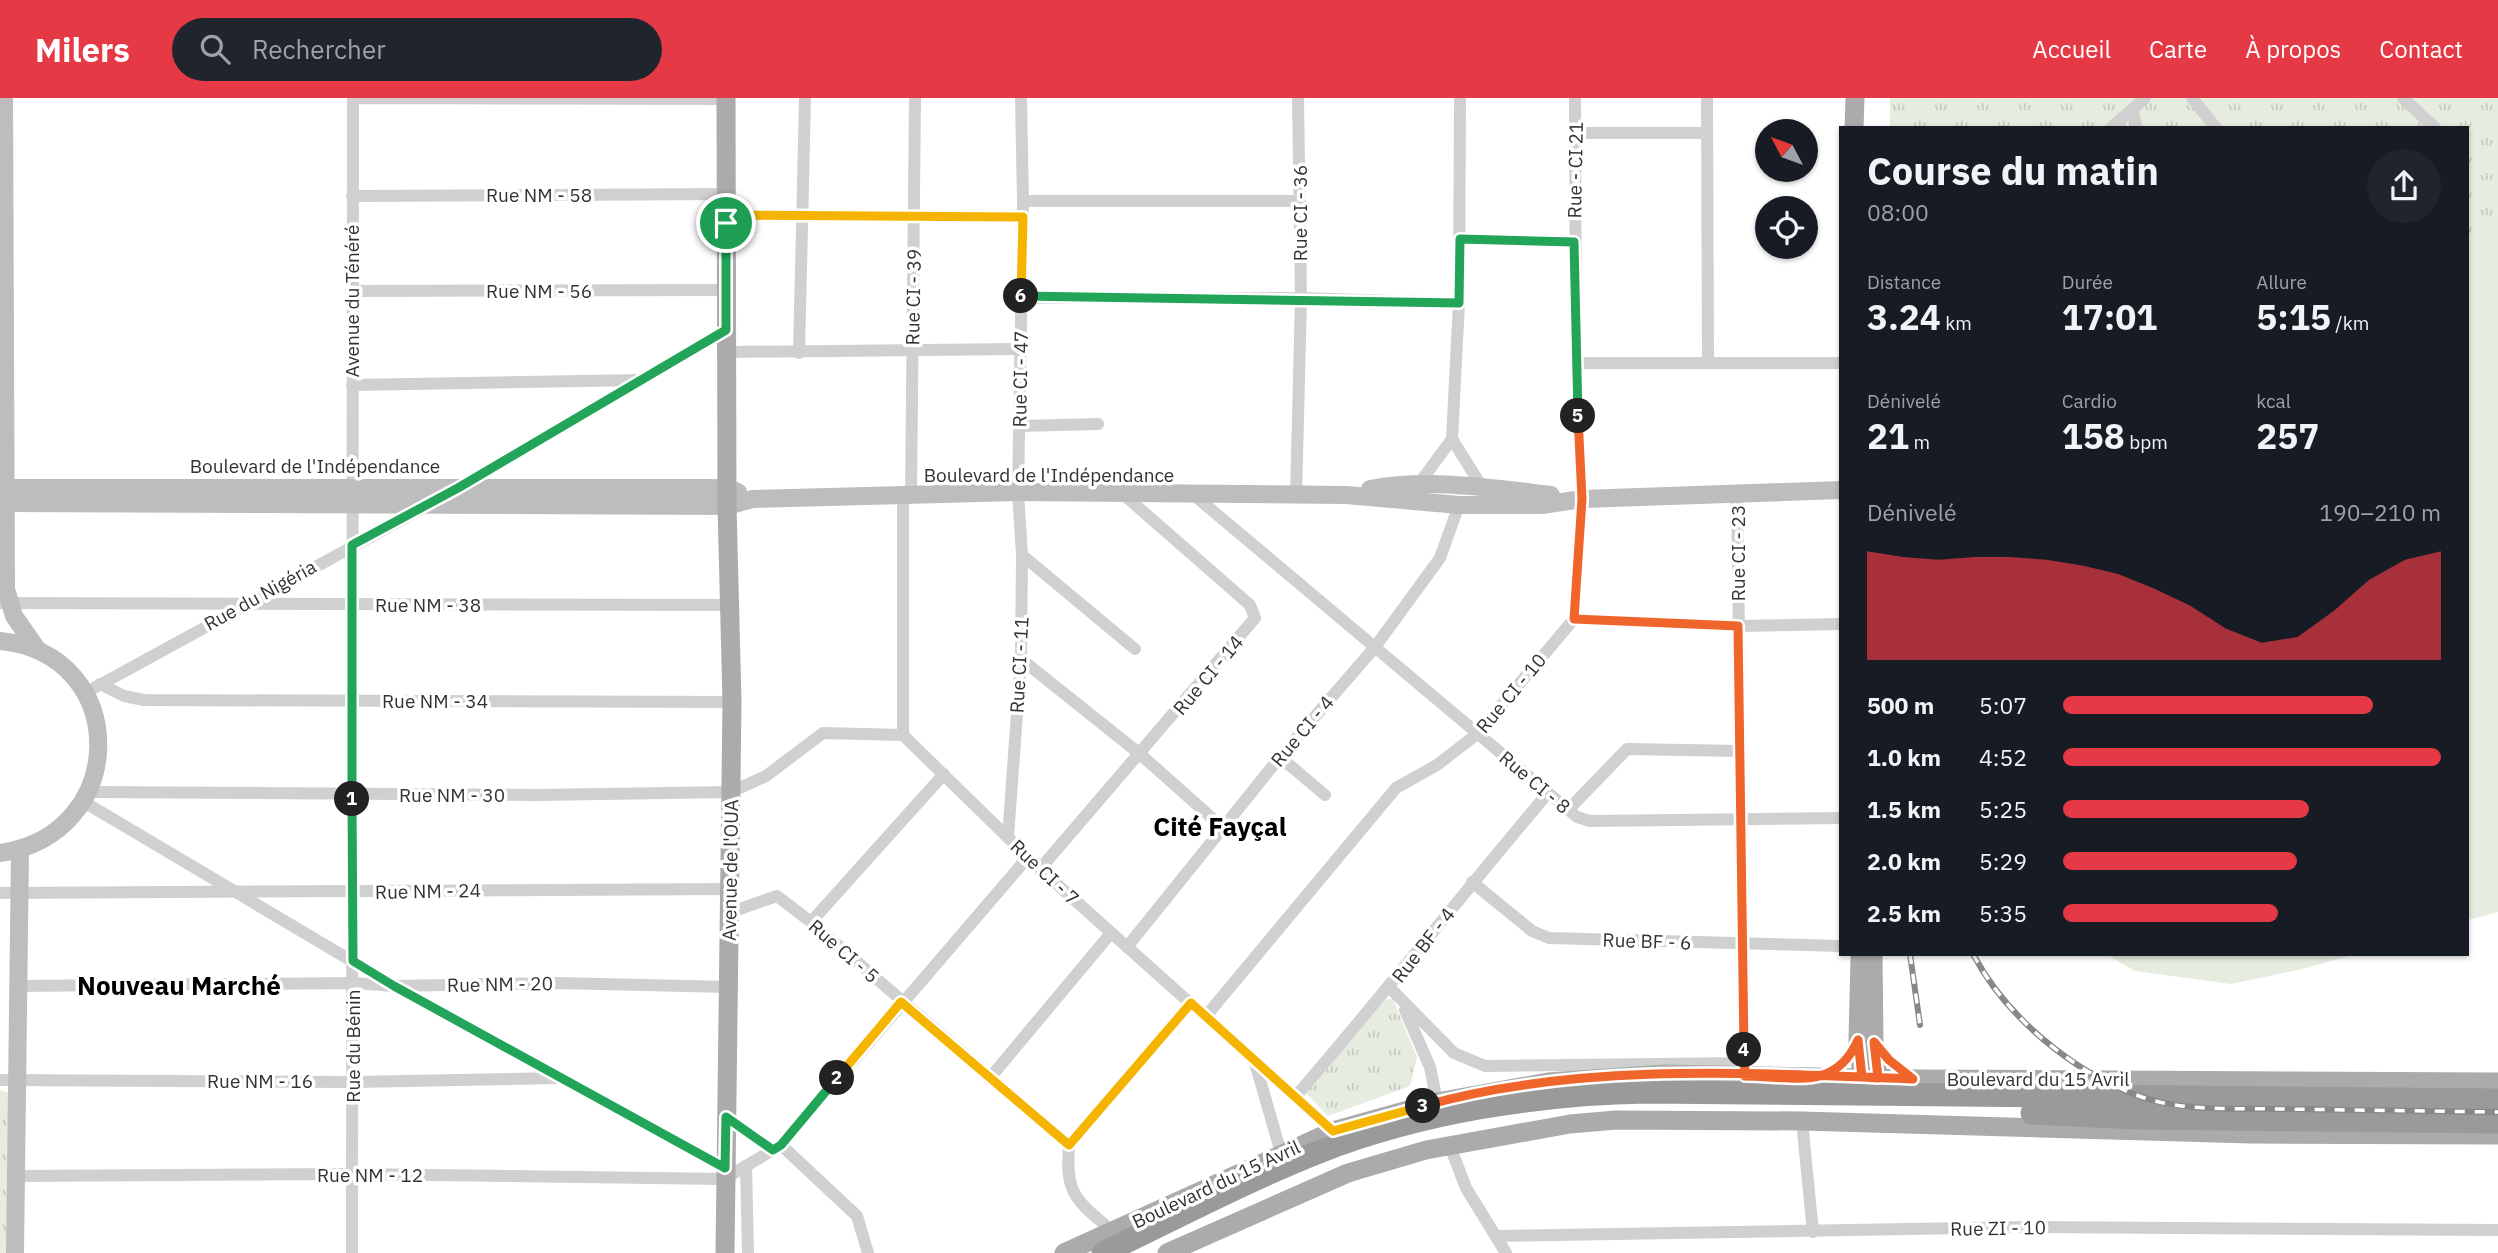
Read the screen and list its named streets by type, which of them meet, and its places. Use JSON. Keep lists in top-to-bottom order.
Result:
{
  "streets": {
    "highway": ["Boulevard du 15 Avril"],
    "main road": ["Boulevard de l'Indépendance", "Avenue de l'OUA"],
    "street": [
      "Rue - CI 21",
      "Rue NM - 58",
      "Rue CI - 36",
      "Rue NM - 56",
      "Rue CI - 39",
      "Avenue du Ténéré",
      "Rue CI - 47",
      "Rue CI - 23",
      "Rue du Nigéria",
      "Rue NM - 38",
      "Rue CI - 11",
      "Rue CI - 14",
      "Rue CI - 10",
      "Rue NM - 34",
      "Rue CI - 4",
      "Rue CI - 8",
      "Rue NM - 30",
      "Rue CI - 7",
      "Rue NM - 24",
      "Rue BF - 6",
      "Rue BF - 4",
      "Rue CI - 5",
      "Rue NM - 20",
      "Rue du Bénin",
      "Rue NM - 16",
      "Rue NM - 12",
      "Rue ZI - 10"
    ]
  },
  "crossings": [
    ["Rue - CI 21", "Boulevard de l'Indépendance"],
    ["Rue - CI 21", "Rue CI - 10"],
    ["Rue NM - 58", "Avenue du Ténéré"],
    ["Rue NM - 58", "Avenue de l'OUA"],
    ["Rue CI - 36", "Boulevard de l'Indépendance"],
    ["Rue NM - 56", "Avenue du Ténéré"],
    ["Rue NM - 56", "Avenue de l'OUA"],
    ["Rue CI - 39", "Boulevard de l'Indépendance"],
    ["Rue CI - 39", "Rue CI - 7"],
    ["Avenue du Ténéré", "Boulevard de l'Indépendance"],
    ["Avenue du Ténéré", "Rue du Bénin"],
    ["Rue CI - 47", "Boulevard de l'Indépendance"],
    ["Rue CI - 47", "Rue CI - 11"],
    ["Boulevard de l'Indépendance", "Rue CI - 23"],
    ["Boulevard de l'Indépendance", "Rue du Nigéria"],
    ["Boulevard de l'Indépendance", "Rue CI - 11"],
    ["Boulevard de l'Indépendance", "Rue CI - 14"],
    ["Boulevard de l'Indépendance", "Rue CI - 4"],
    ["Boulevard de l'Indépendance", "Rue CI - 8"],
    ["Boulevard de l'Indépendance", "Avenue de l'OUA"],
    ["Boulevard de l'Indépendance", "Rue du Bénin"],
    ["Rue CI - 23", "Rue CI - 8"],
    ["Rue CI - 23", "Rue BF - 6"],
    ["Rue CI - 23", "Boulevard du 15 Avril"],
    ["Rue du Nigéria", "Rue NM - 38"],
    ["Rue du Nigéria", "Rue NM - 34"],
    ["Rue du Nigéria", "Avenue de l'OUA"],
    ["Rue du Nigéria", "Rue du Bénin"],
    ["Rue NM - 38", "Avenue de l'OUA"],
    ["Rue NM - 38", "Rue du Bénin"],
    ["Rue CI - 11", "Rue CI - 7"],
    ["Rue CI - 14", "Rue CI - 7"],
    ["Rue CI - 10", "Rue CI - 8"],
    ["Rue CI - 10", "Rue CI - 7"],
    ["Rue NM - 34", "Avenue de l'OUA"],
    ["Rue NM - 34", "Rue du Bénin"],
    ["Rue CI - 4", "Rue CI - 8"],
    ["Rue CI - 4", "Rue CI - 7"],
    ["Rue CI - 8", "Rue BF - 4"],
    ["Rue NM - 30", "Avenue de l'OUA"],
    ["Rue NM - 30", "Rue du Bénin"],
    ["Avenue de l'OUA", "Rue NM - 24"],
    ["Avenue de l'OUA", "Rue CI - 5"],
    ["Avenue de l'OUA", "Rue NM - 20"],
    ["Avenue de l'OUA", "Rue NM - 12"],
    ["Rue CI - 7", "Rue BF - 4"],
    ["Rue CI - 7", "Boulevard du 15 Avril"],
    ["Rue NM - 24", "Rue du Bénin"],
    ["Rue BF - 6", "Rue BF - 4"],
    ["Rue NM - 20", "Rue du Bénin"],
    ["Rue du Bénin", "Rue NM - 16"],
    ["Rue du Bénin", "Rue NM - 12"]
  ],
  "districts": ["Cité Fayçal", "Nouveau Marché"],
  "north": "top left",
  "page": {
    "header": "Milers",
    "search": "Rechercher",
    "nav": [
      "Accueil",
      "Carte",
      "À propos",
      "Contact"
    ],
    "heading": ["Course du matin", "08:00"],
    "stats": [
      ["Distance", "3.24 km"],
      ["Durée", "17:01"],
      ["Allure", "5:15 /km"],
      ["Dénivelé", "21 m"],
      ["Cardio", "158 bpm"],
      ["kcal", "257"]
    ],
    "pins": [
      "6",
      "5",
      "1",
      "4",
      "2",
      "3"
    ],
    "chart": ["Dénivelé", "190–210 m"],
    "list": [
      {
        "name": "500 m",
        "note": "5:07"
      },
      {
        "name": "1.0 km",
        "note": "4:52"
      },
      {
        "name": "1.5 km",
        "note": "5:25"
      },
      {
        "name": "2.0 km",
        "note": "5:29"
      },
      {
        "name": "2.5 km",
        "note": "5:35"
      }
    ]
  }
}
